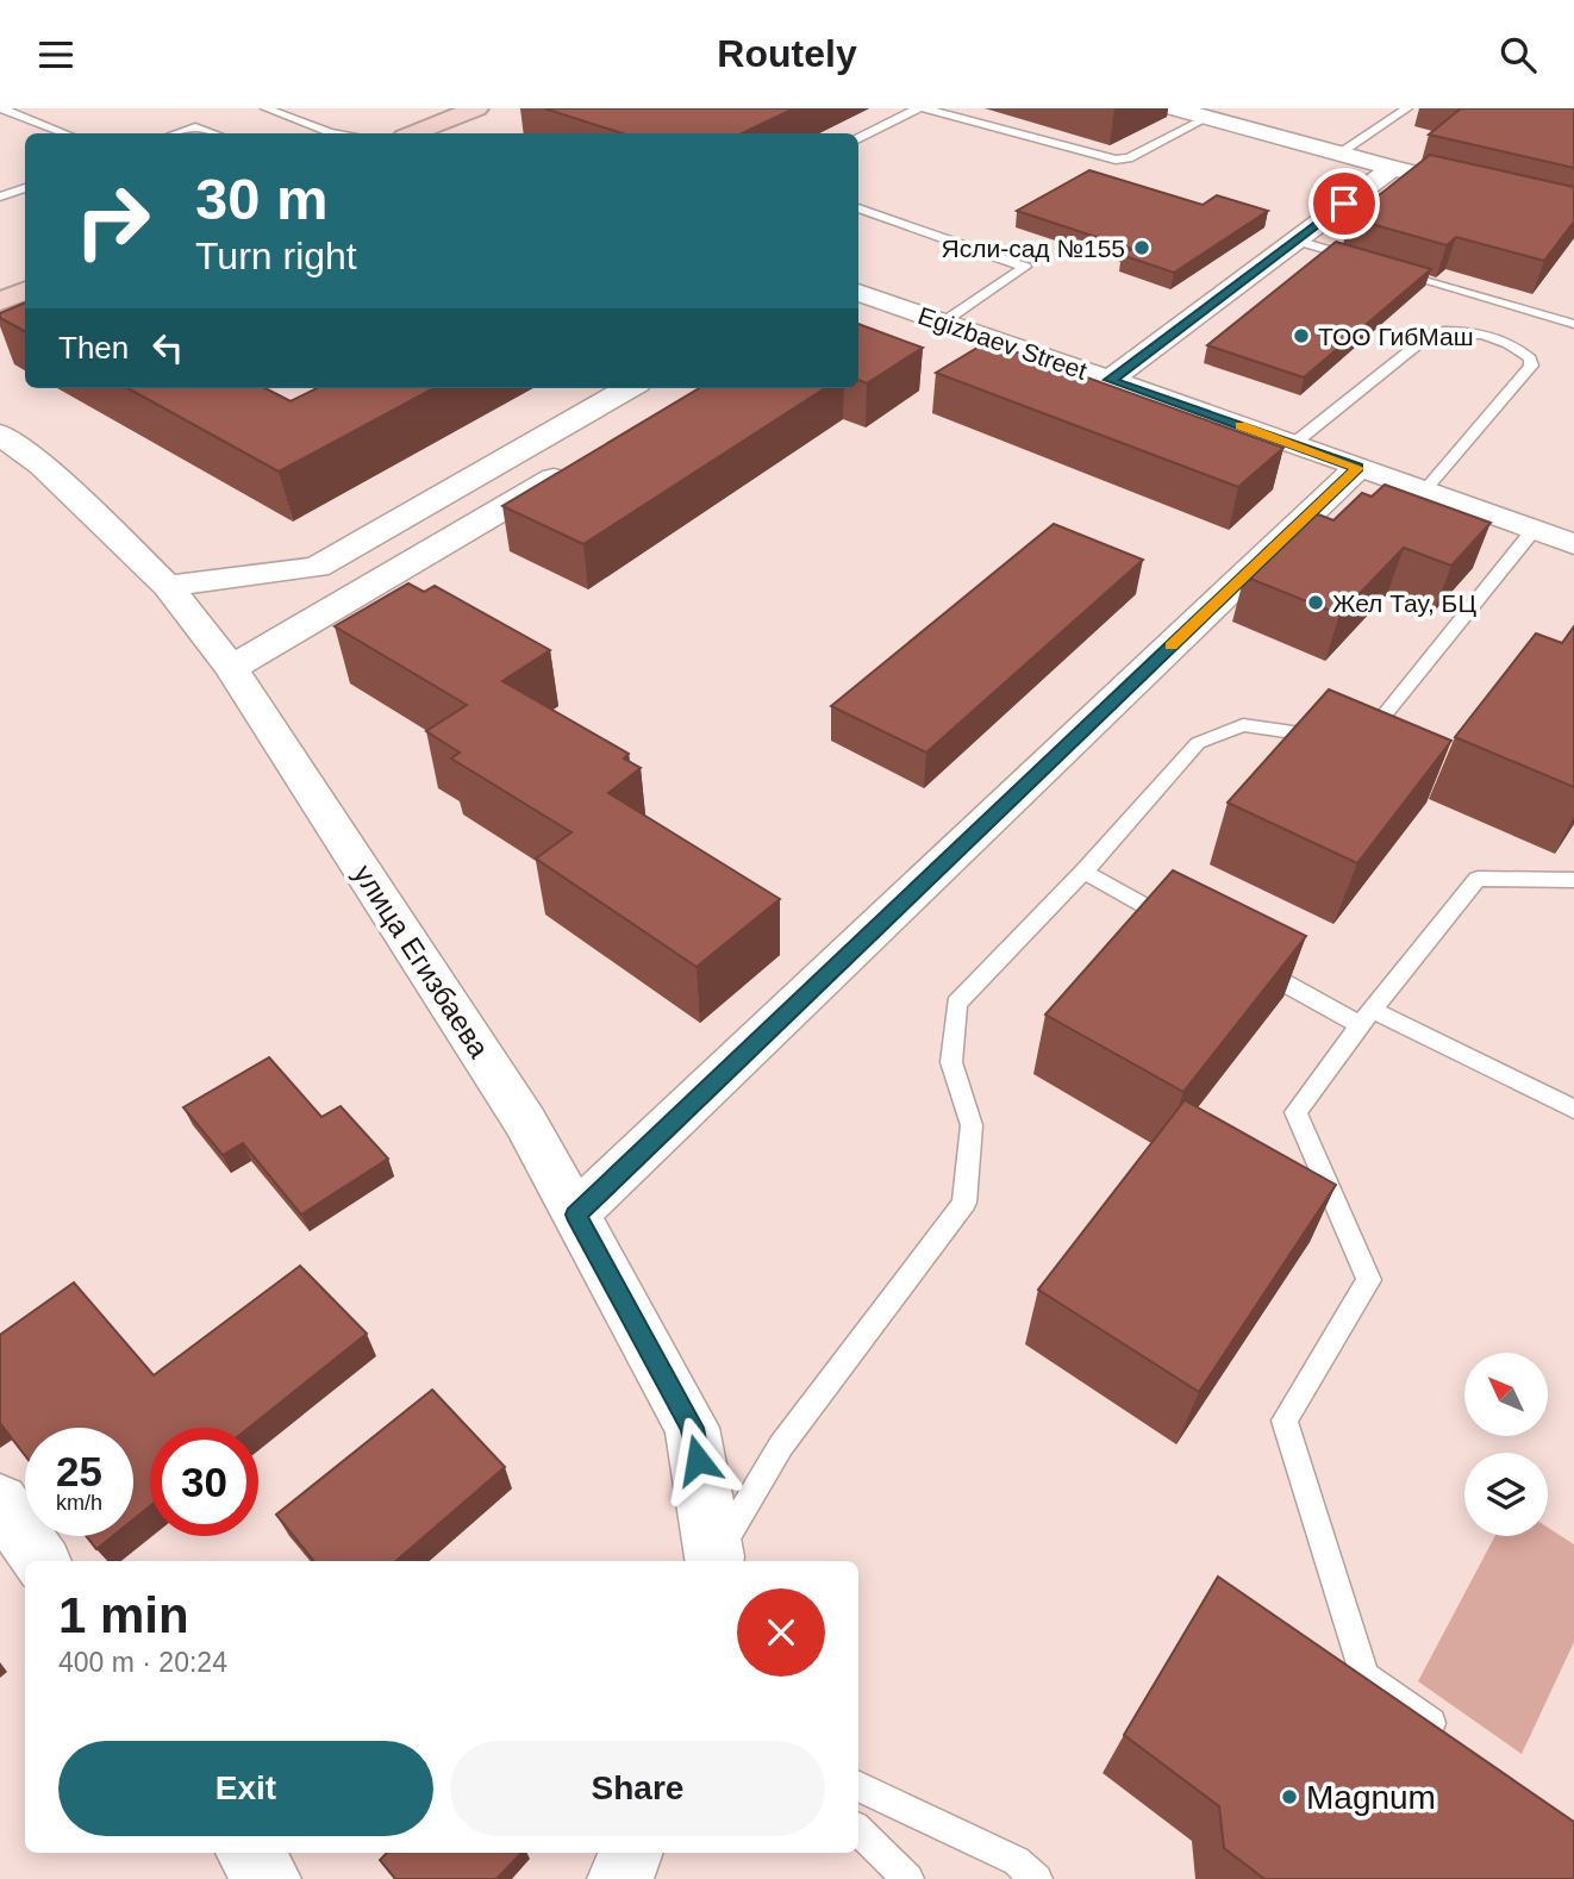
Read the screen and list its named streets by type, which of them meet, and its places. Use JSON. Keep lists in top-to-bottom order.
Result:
{
  "streets": {
    "street": ["Egizbaev Street", "улица Егизбаева"]
  },
  "places": [
    "Ясли-сад №155",
    "ТОО ГибМаш",
    "Жел Тау, БЦ",
    "Magnum"
  ],
  "north": "top left",
  "page": {
    "header": "Routely",
    "turn": ["30 m", "Turn right"],
    "then": "Then",
    "speed": "25 km/h",
    "limit": "30",
    "heading": ["1 min", "400 m · 20:24"],
    "buttons": ["Exit", "Share"]
  }
}
